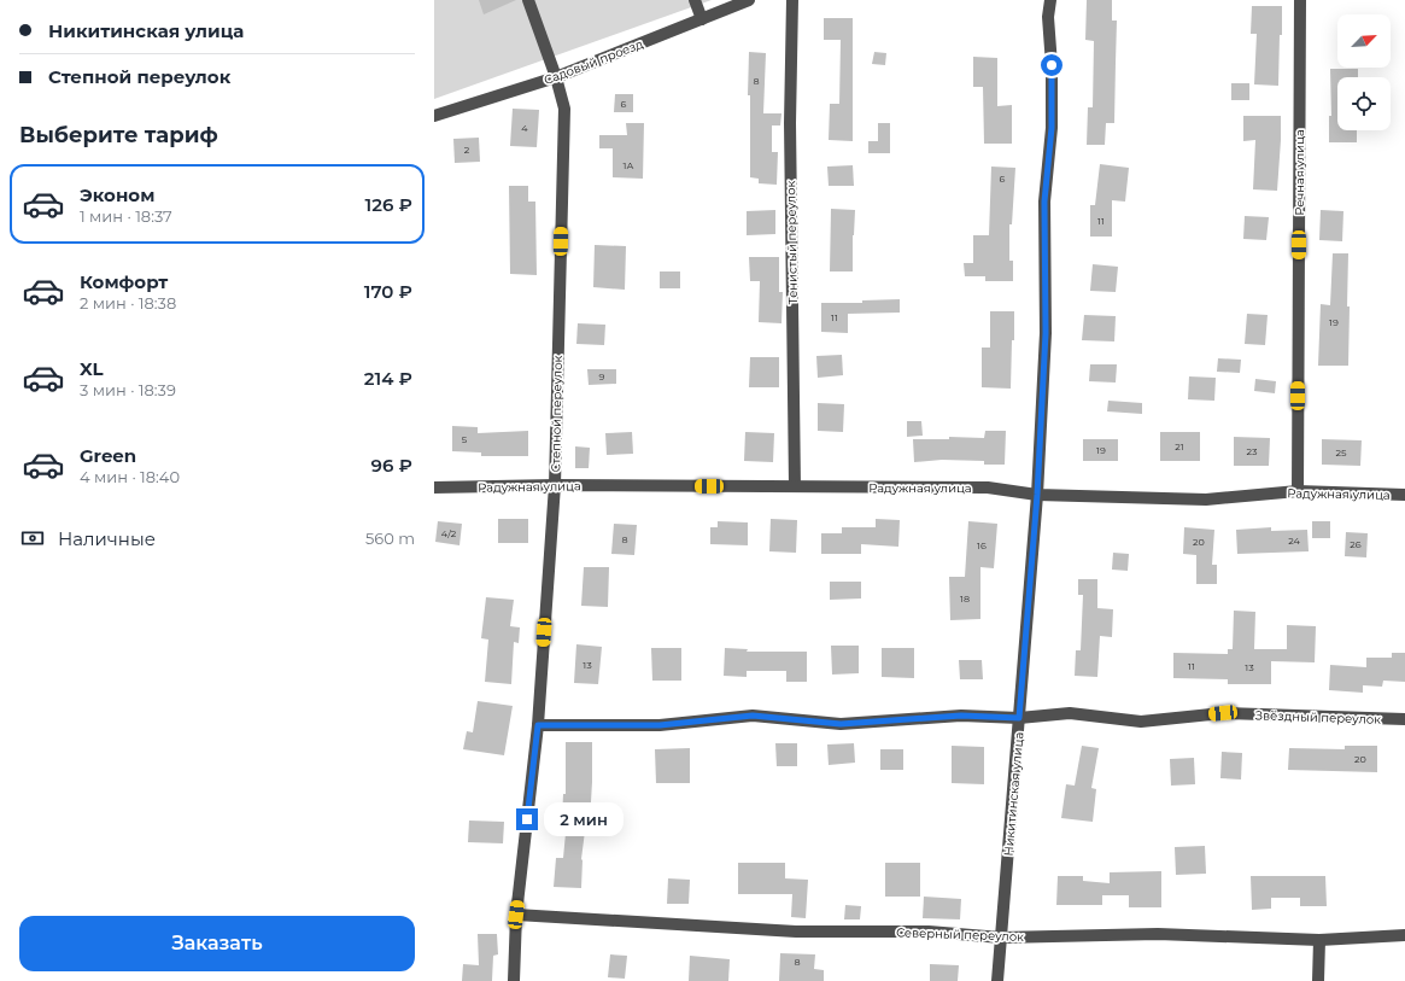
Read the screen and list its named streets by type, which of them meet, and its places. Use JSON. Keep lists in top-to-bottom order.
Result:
{
  "streets": {
    "street": [
      "Садовый проезд",
      "Речная улица",
      "Тенистый переулок",
      "Степной переулок",
      "Радужная улица",
      "Звёздный переулок",
      "Никитинская улица",
      "Северный переулок"
    ]
  },
  "crossings": [
    ["Садовый проезд", "Степной переулок"],
    ["Речная улица", "Радужная улица"],
    ["Тенистый переулок", "Радужная улица"],
    ["Степной переулок", "Радужная улица"],
    ["Степной переулок", "Звёздный переулок"],
    ["Степной переулок", "Северный переулок"],
    ["Радужная улица", "Никитинская улица"],
    ["Звёздный переулок", "Никитинская улица"],
    ["Никитинская улица", "Северный переулок"]
  ],
  "house_numbers": [
    "8",
    "6",
    "4",
    "2",
    "1А",
    "6",
    "11",
    "11",
    "19",
    "9",
    "5",
    "21",
    "19",
    "23",
    "25",
    "4/2",
    "8",
    "24",
    "20",
    "26",
    "16",
    "18",
    "13",
    "11",
    "13",
    "20",
    "8"
  ],
  "north": "top right",
  "page": {
    "banner": ["Никитинская улица", "Степной переулок"],
    "heading": "Выберите тариф",
    "list": [
      {
        "name": "Эконом",
        "note": "1 мин · 18:37",
        "value": "126 ₽"
      },
      {
        "name": "Комфорт",
        "note": "2 мин · 18:38",
        "value": "170 ₽"
      },
      {
        "name": "XL",
        "note": "3 мин · 18:39",
        "value": "214 ₽"
      },
      {
        "name": "Green",
        "note": "4 мин · 18:40",
        "value": "96 ₽"
      }
    ],
    "pay": ["Наличные", "560 m"],
    "bubble": "2 мин",
    "buttons": "Заказать"
  }
}
